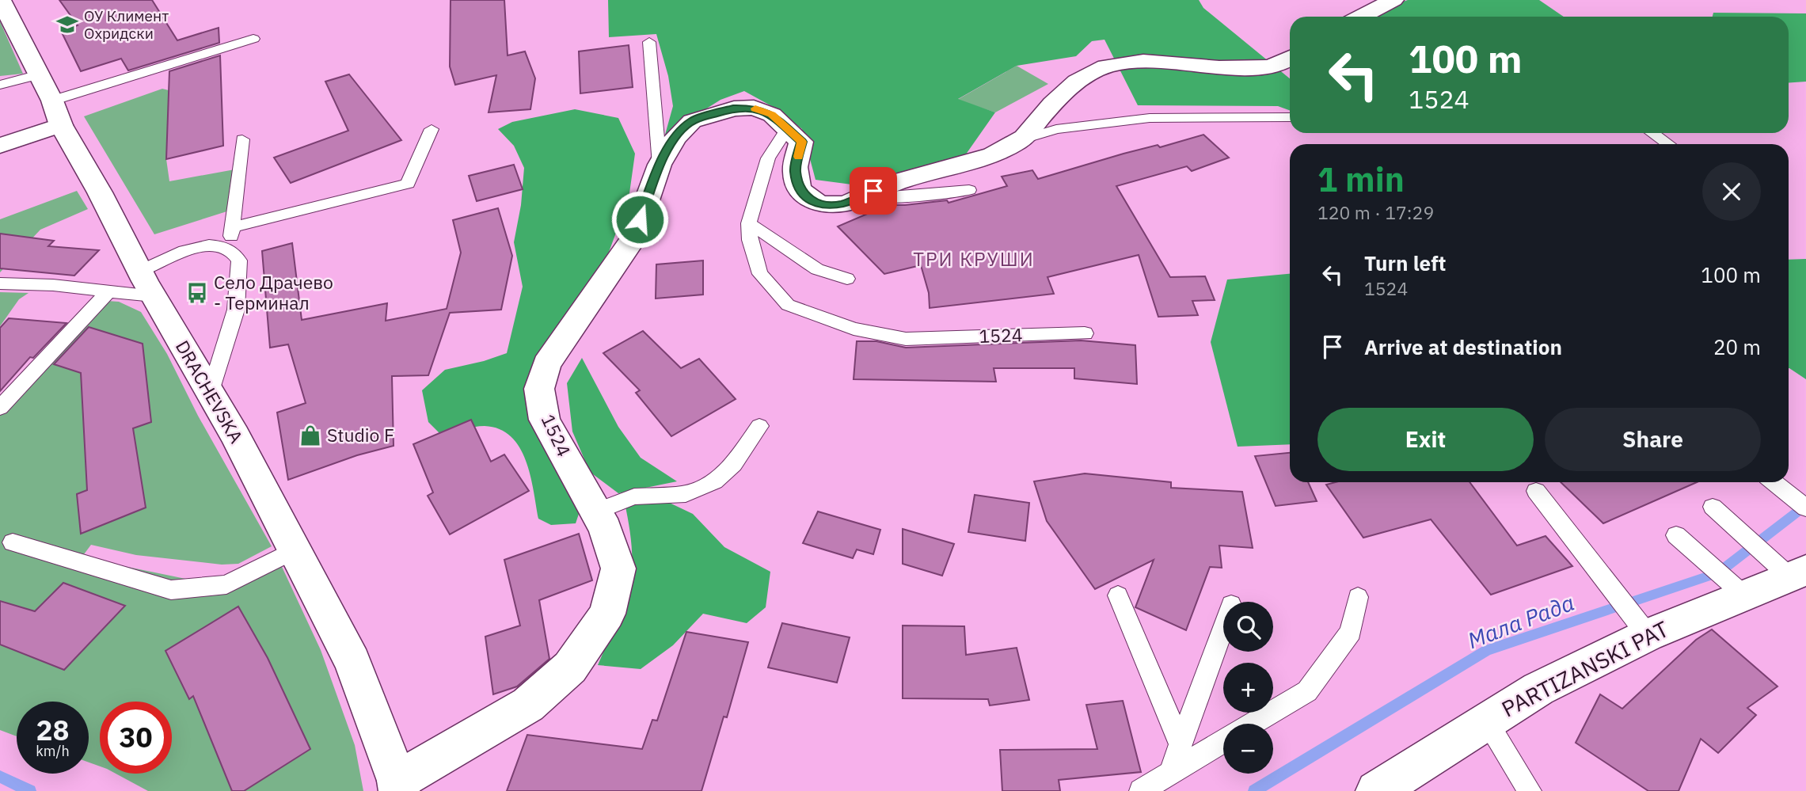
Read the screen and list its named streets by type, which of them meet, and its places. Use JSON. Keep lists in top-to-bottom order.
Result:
{
  "streets": {
    "street": ["1524", "DRACHEVSKA", "PARTIZANSKI PAT"]
  },
  "crossings": [
    ["1524", "DRACHEVSKA"]
  ],
  "districts": ["ТРИ КРУШИ"],
  "water": ["Мала Рада"],
  "places": {
    "school or university": ["ОУ Климент Охридски"],
    "bus stop": ["Село Драчево - Терминал"],
    "shop": ["Studio F"]
  },
  "page": {
    "turn": ["100 m", "1524"],
    "heading": ["1 min", "120 m · 17:29"],
    "list": [
      {
        "name": "Turn left",
        "note": "1524",
        "value": "100 m"
      },
      {
        "name": "Arrive at destination",
        "value": "20 m"
      }
    ],
    "buttons": ["Exit", "Share"],
    "map_buttons": ["+", "−"],
    "speed": "28 km/h",
    "limit": "30"
  }
}
